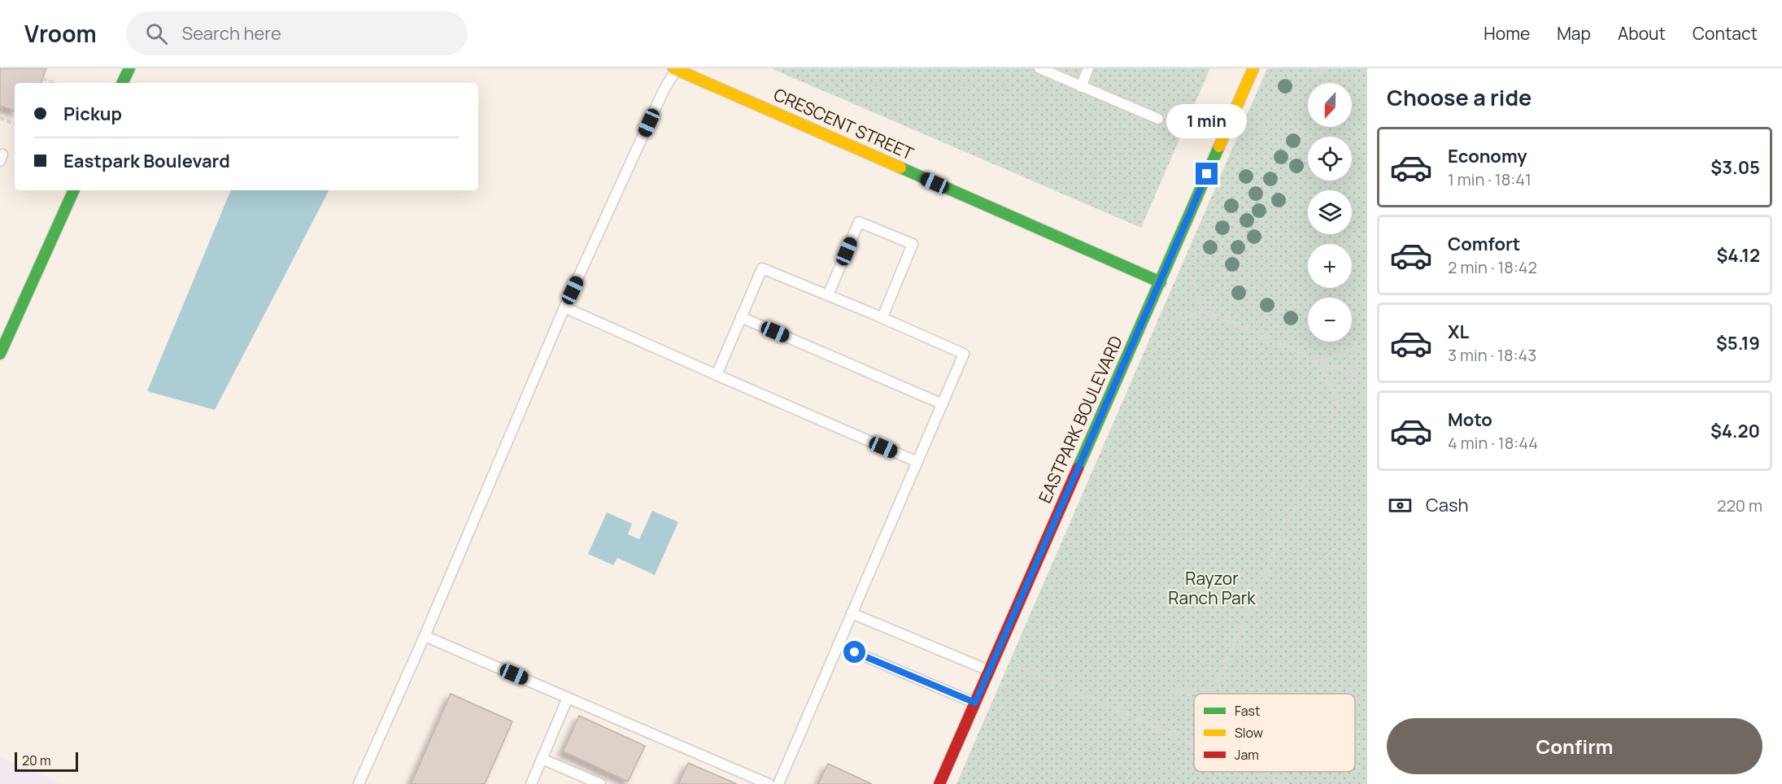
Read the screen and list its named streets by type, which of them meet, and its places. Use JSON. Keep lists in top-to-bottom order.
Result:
{
  "streets": {
    "street": ["CRESCENT STREET", "EASTPARK BOULEVARD"]
  },
  "crossings": [
    ["CRESCENT STREET", "EASTPARK BOULEVARD"]
  ],
  "parks": ["Rayzor Ranch Park"],
  "legend": ["Fast", "Slow", "Jam"],
  "scale_bar": "20 m",
  "north": "bottom",
  "page": {
    "header": "Vroom",
    "search": "Search here",
    "nav": [
      "Home",
      "Map",
      "About",
      "Contact"
    ],
    "heading": "Choose a ride",
    "map_buttons": ["+", "−"],
    "banner": ["Pickup", "Eastpark Boulevard"],
    "bubble": "1 min",
    "list": [
      {
        "name": "Economy",
        "note": "1 min · 18:41",
        "value": "$3.05"
      },
      {
        "name": "Comfort",
        "note": "2 min · 18:42",
        "value": "$4.12"
      },
      {
        "name": "XL",
        "note": "3 min · 18:43",
        "value": "$5.19"
      },
      {
        "name": "Moto",
        "note": "4 min · 18:44",
        "value": "$4.20"
      }
    ],
    "pay": ["Cash", "220 m"],
    "buttons": "Confirm",
    "scale": "20 m"
  }
}
